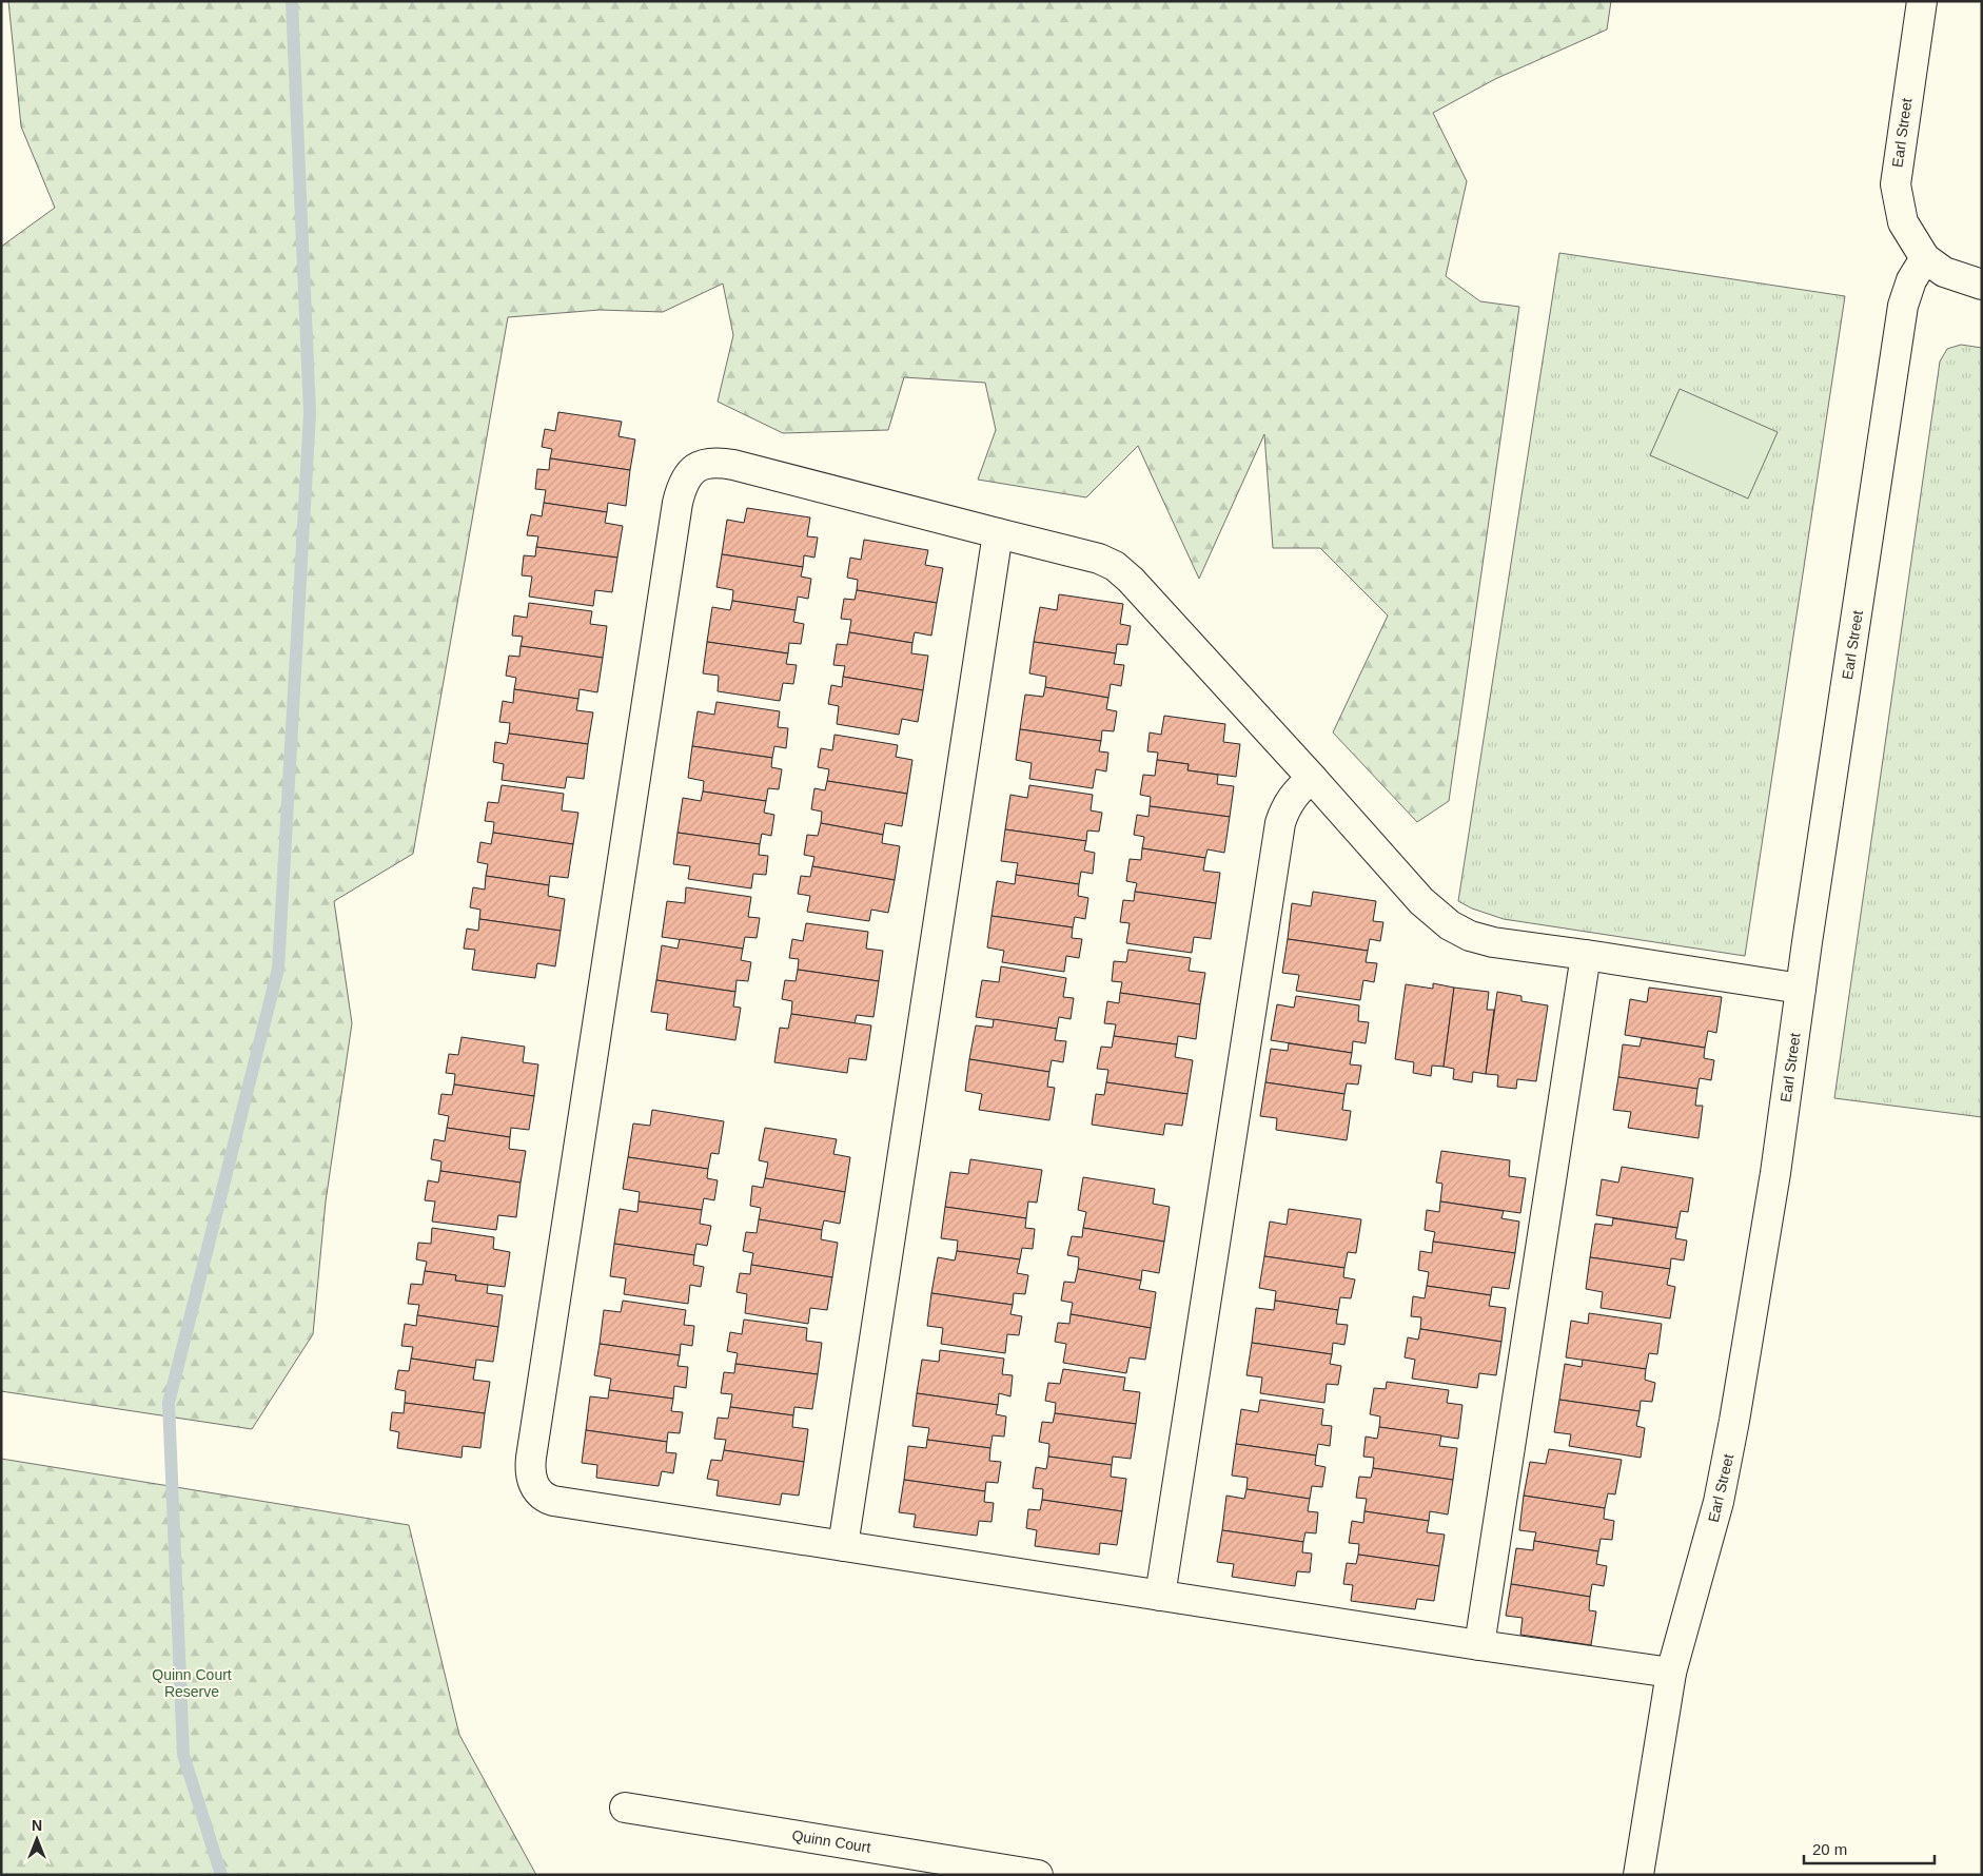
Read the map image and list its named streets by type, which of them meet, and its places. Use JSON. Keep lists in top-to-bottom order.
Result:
{
  "streets": {
    "street": ["Earl Street", "Quinn Court"]
  },
  "parks": ["Quinn Court Reserve"],
  "scale_bar": "20 m",
  "north": "top"
}
